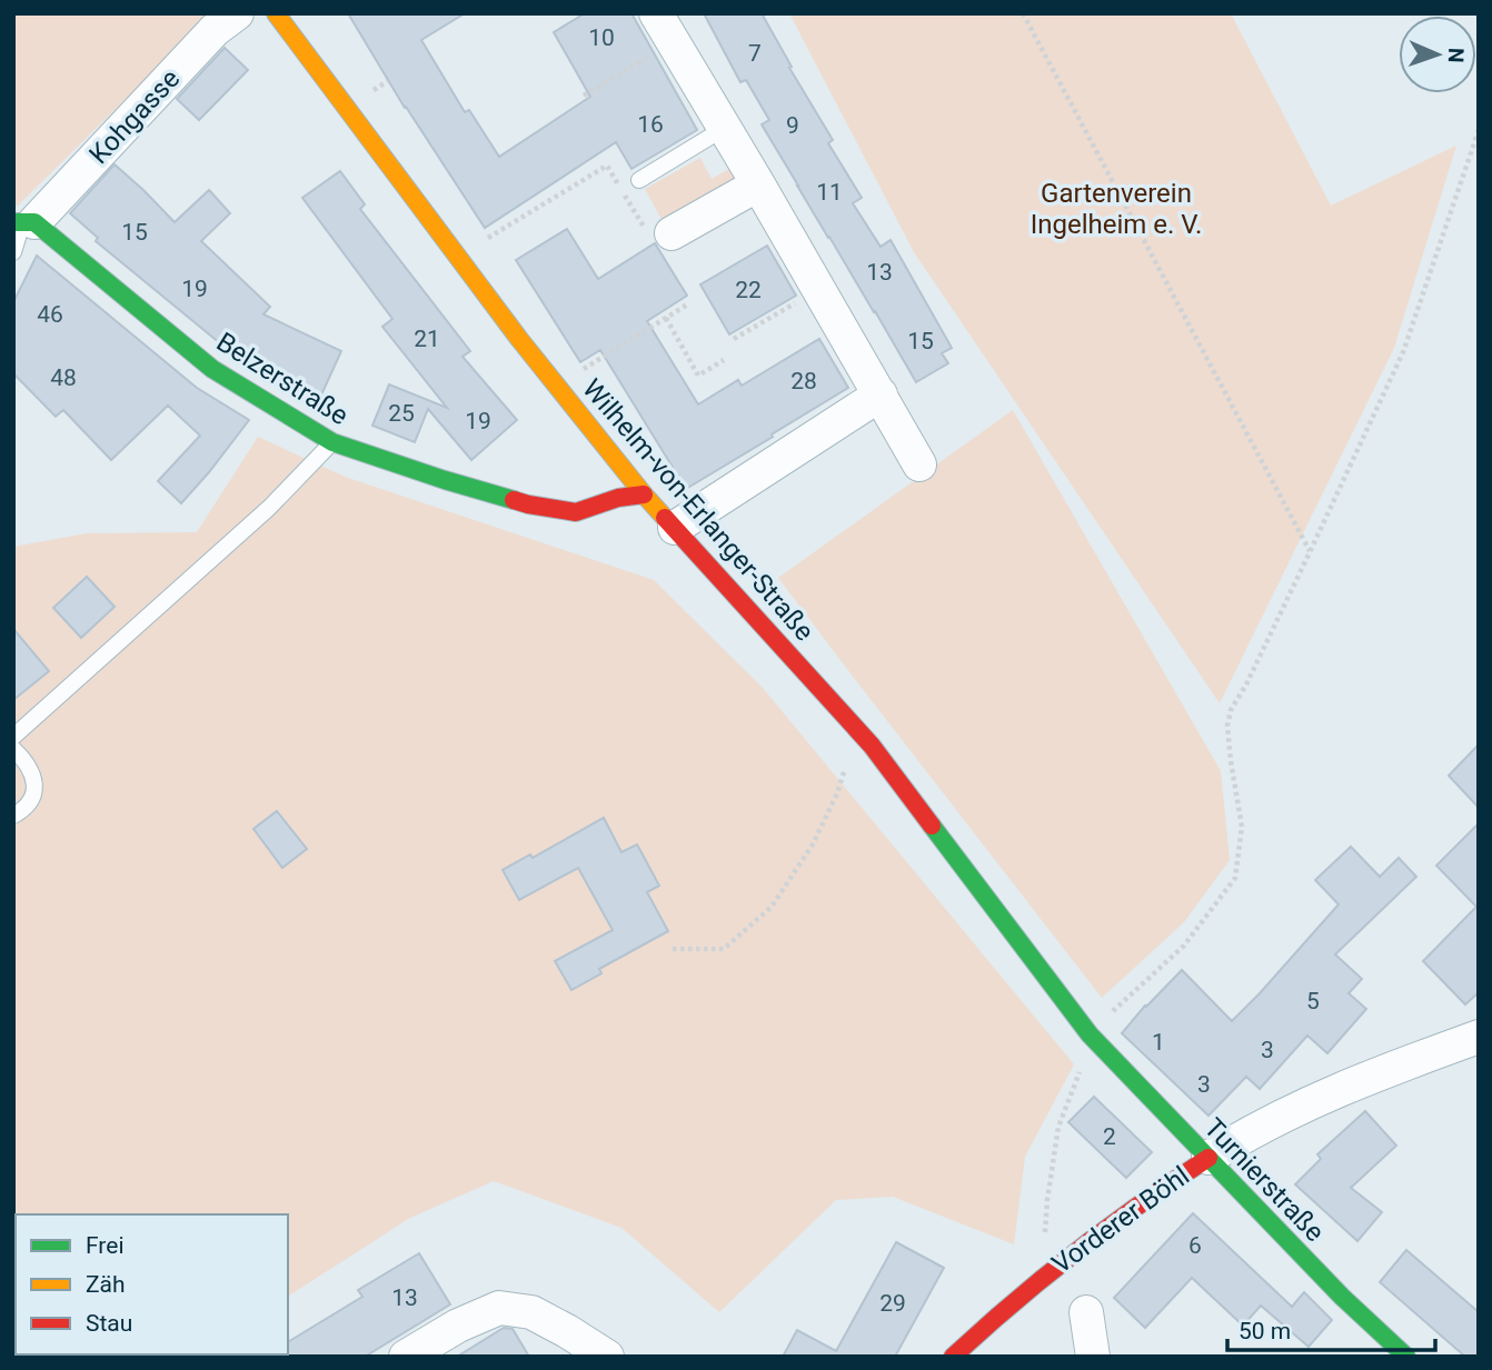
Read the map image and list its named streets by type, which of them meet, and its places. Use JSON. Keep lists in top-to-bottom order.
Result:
{
  "streets": {
    "main road": [
      "Belzerstraße",
      "Wilhelm-von-Erlanger-Straße",
      "Turnierstraße",
      "Vorderer Böhl"
    ],
    "street": ["Kohgasse"]
  },
  "crossings": [
    ["Kohgasse", "Belzerstraße"],
    ["Belzerstraße", "Wilhelm-von-Erlanger-Straße"],
    ["Wilhelm-von-Erlanger-Straße", "Turnierstraße"],
    ["Turnierstraße", "Vorderer Böhl"]
  ],
  "parks": ["Gartenverein Ingelheim e. V."],
  "house_numbers": [
    "10",
    "7",
    "16",
    "9",
    "11",
    "15",
    "13",
    "19",
    "22",
    "46",
    "21",
    "15",
    "48",
    "28",
    "25",
    "19",
    "5",
    "1",
    "3",
    "3",
    "2",
    "6",
    "13",
    "29"
  ],
  "legend": ["Frei", "Zäh", "Stau"],
  "scale_bar": "50 m",
  "north": "right"
}
